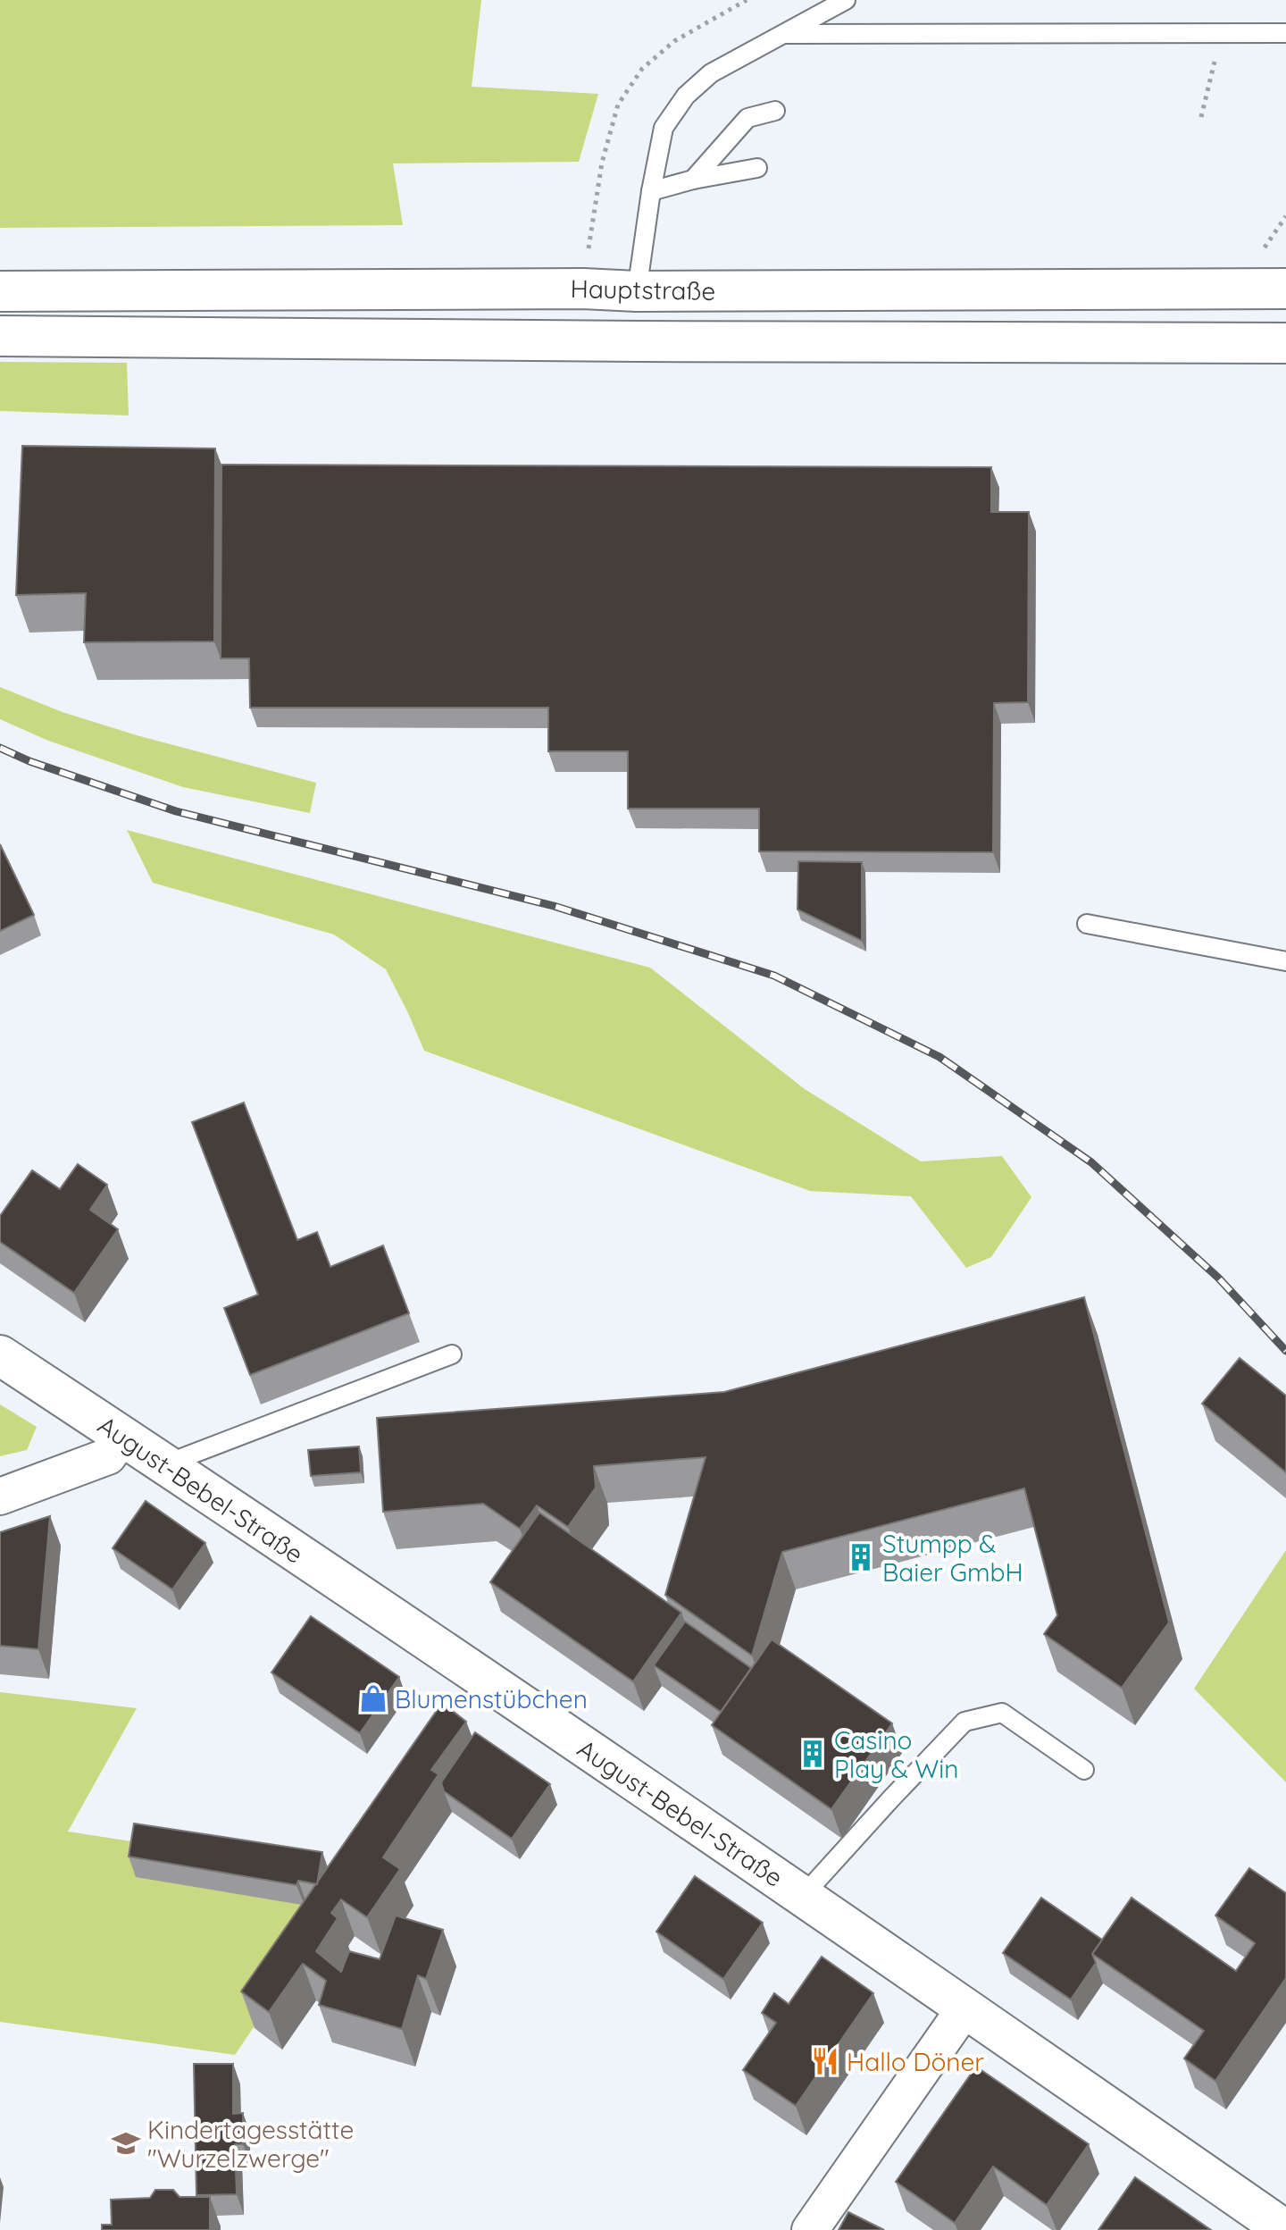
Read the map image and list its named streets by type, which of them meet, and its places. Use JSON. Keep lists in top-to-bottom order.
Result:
{
  "streets": {
    "main road": ["Hauptstraße", "August-Bebel-Straße"]
  },
  "places": {
    "building": ["Stumpp & Baier GmbH", "Casino Play & Win"],
    "shop": ["Blumenstübchen"],
    "restaurant": ["Hallo Döner"],
    "school or university": ["Kindertagesstätte \"Wurzelzwerge\""]
  }
}
